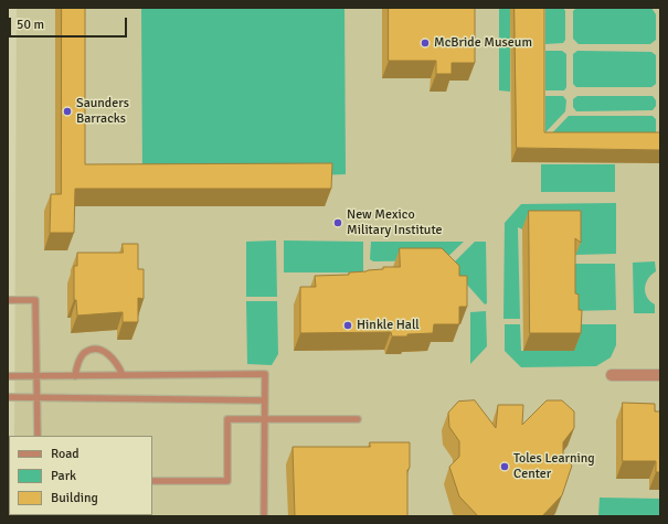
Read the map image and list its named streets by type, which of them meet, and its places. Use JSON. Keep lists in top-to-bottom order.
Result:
{
  "places": [
    "McBride Museum",
    "Saunders Barracks",
    "New Mexico Military Institute",
    "Hinkle Hall",
    "Toles Learning Center"
  ],
  "legend": ["Road", "Park", "Building"],
  "scale_bar": "50 m"
}
